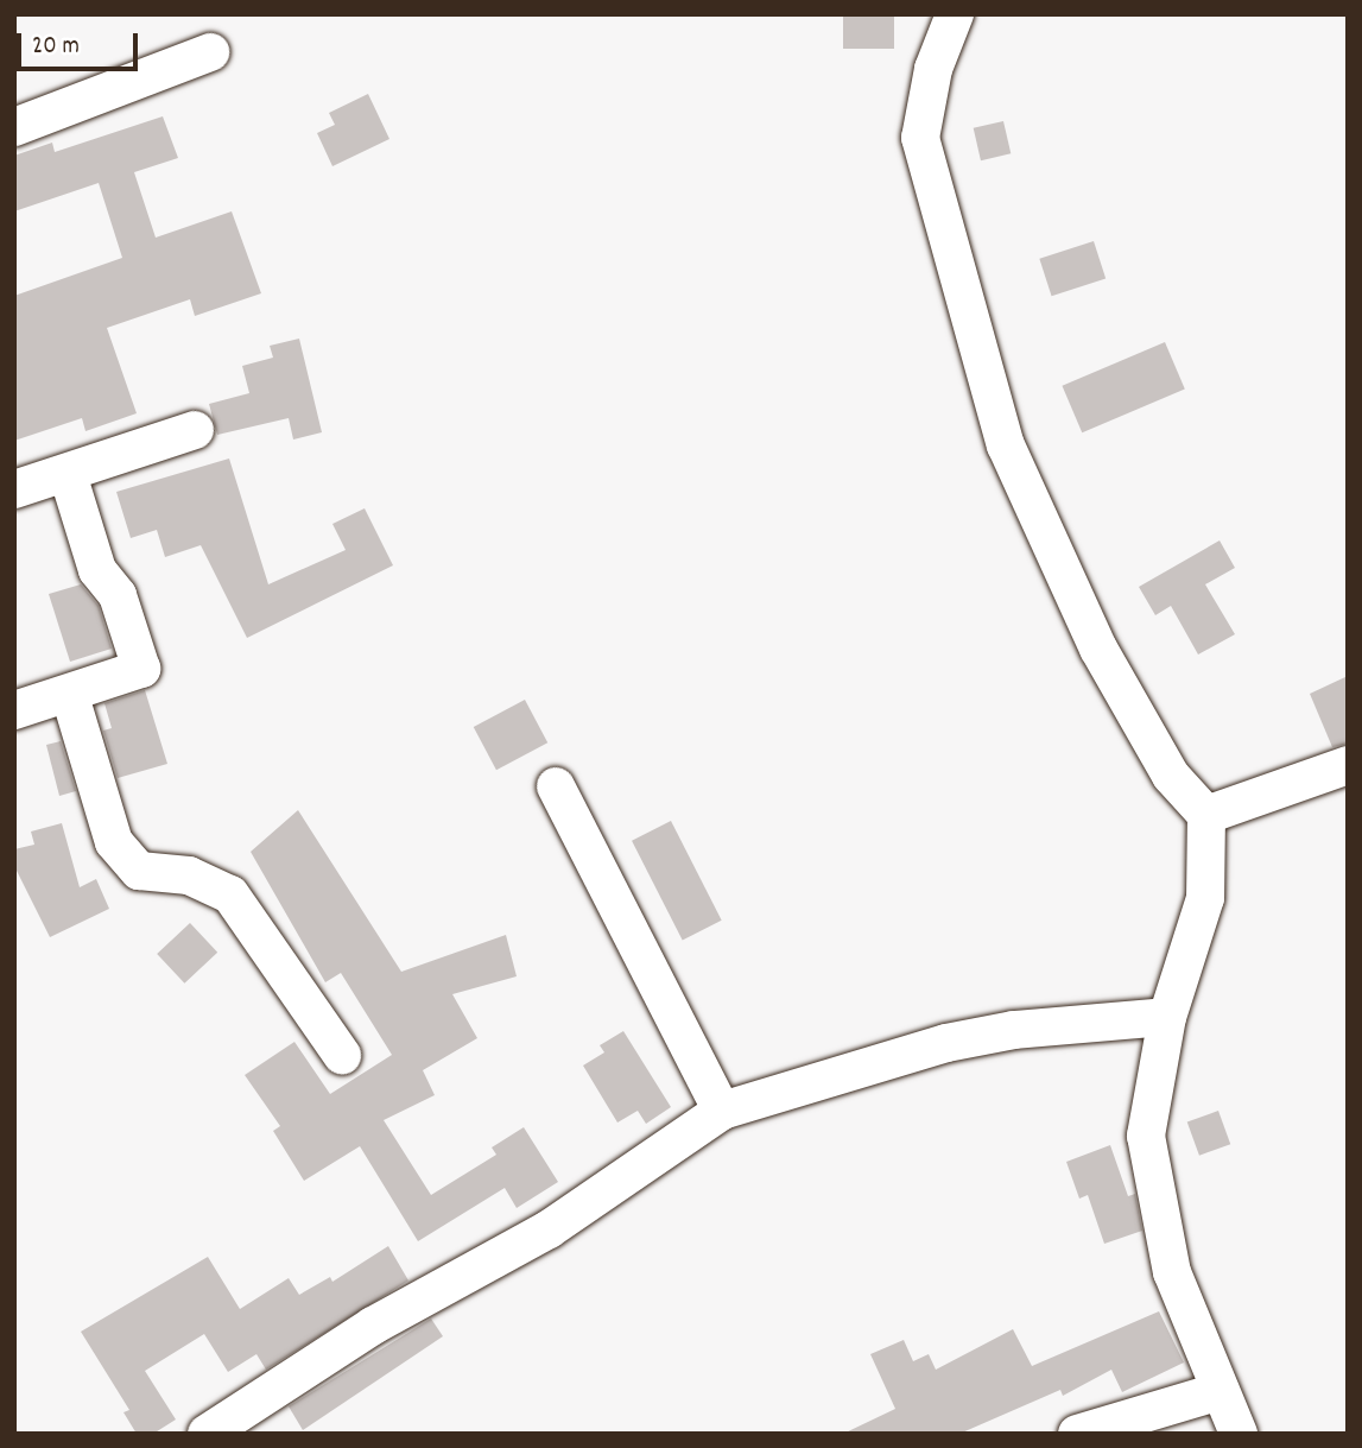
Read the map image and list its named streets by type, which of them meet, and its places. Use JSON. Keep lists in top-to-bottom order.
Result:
{
  "scale_bar": "20 m"
}
